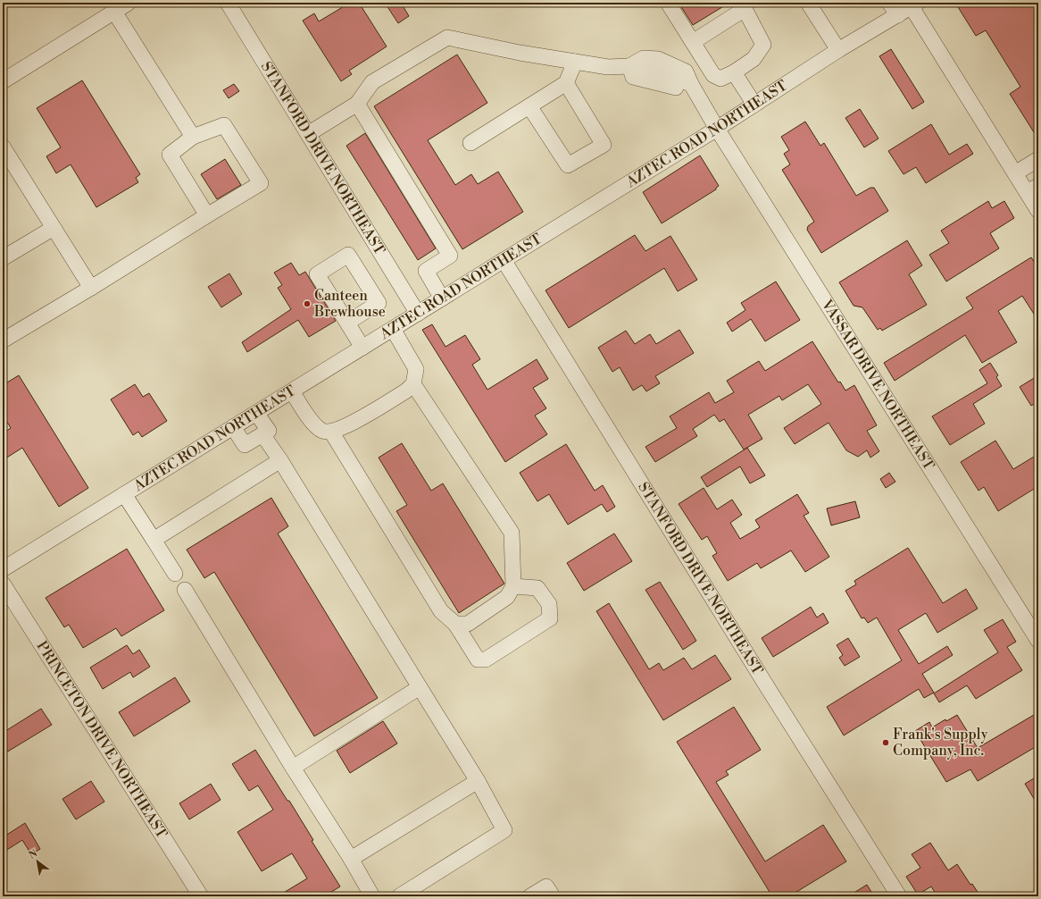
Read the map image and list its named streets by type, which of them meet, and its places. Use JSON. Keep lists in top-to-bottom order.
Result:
{
  "streets": {
    "street": [
      "AZTEC ROAD NORTHEAST",
      "STANFORD DRIVE NORTHEAST",
      "VASSAR DRIVE NORTHEAST",
      "PRINCETON DRIVE NORTHEAST"
    ]
  },
  "crossings": [
    ["AZTEC ROAD NORTHEAST", "STANFORD DRIVE NORTHEAST"],
    ["AZTEC ROAD NORTHEAST", "VASSAR DRIVE NORTHEAST"]
  ],
  "places": ["Canteen Brewhouse", "Frank's Supply Company, Inc."],
  "north": "top left"
}
